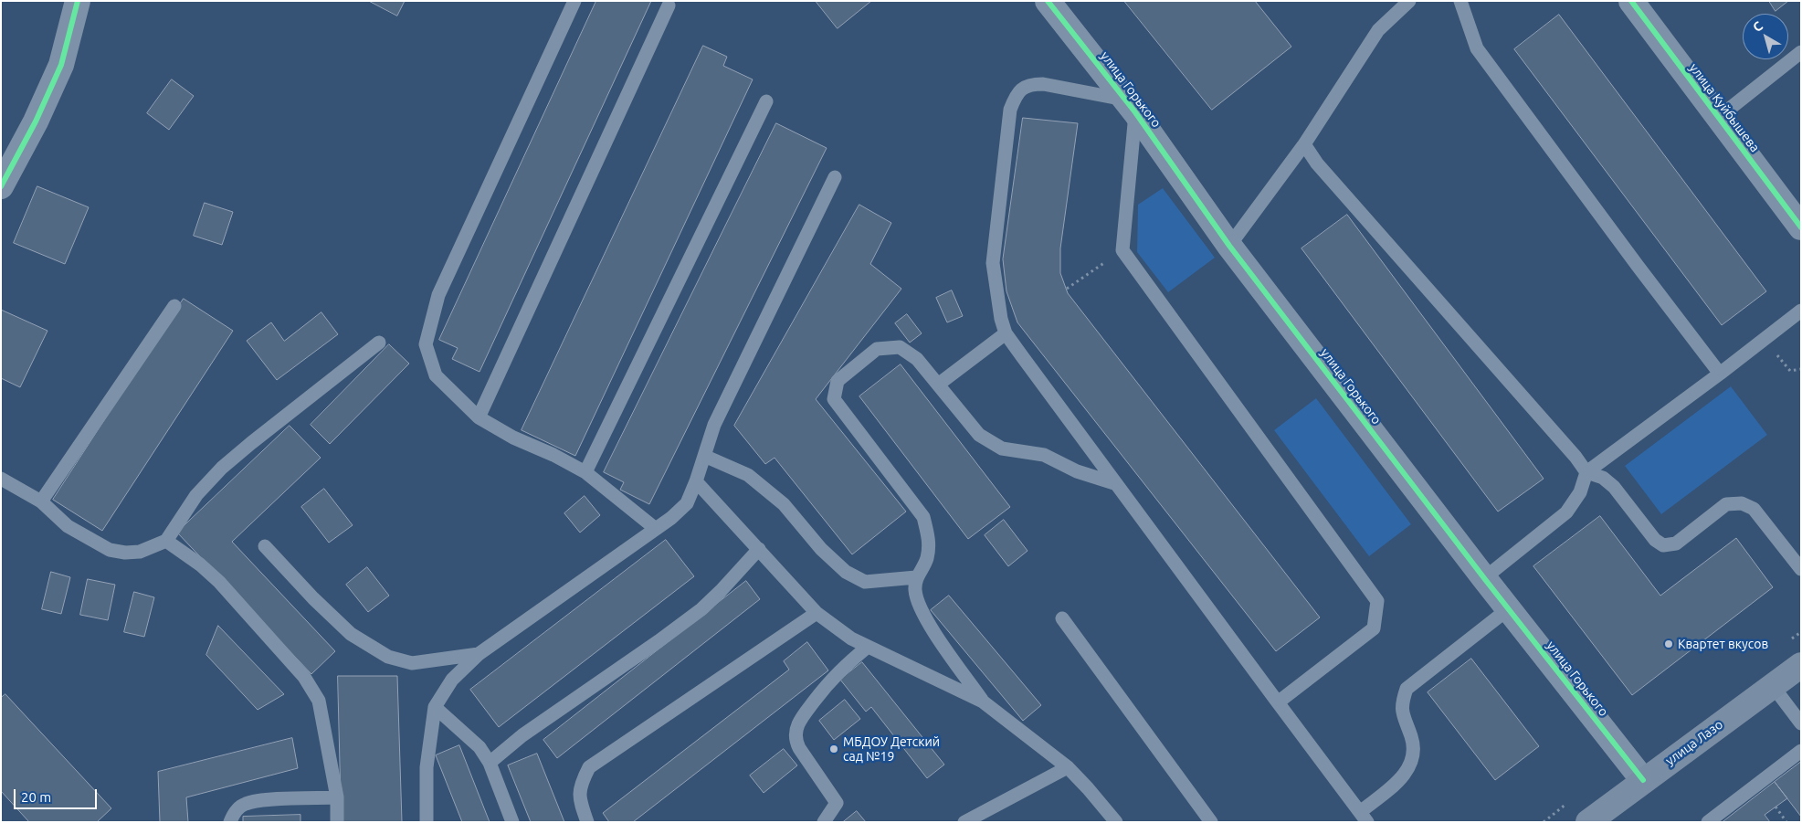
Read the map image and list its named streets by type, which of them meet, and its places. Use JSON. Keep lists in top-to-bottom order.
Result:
{
  "streets": {
    "main road": ["улица Лазо"],
    "street": ["улица Горького", "улица Куйбышева"]
  },
  "crossings": [
    ["улица Горького", "улица Лазо"]
  ],
  "places": ["Квартет вкусов", "МБДОУ Детский сад №19"],
  "scale_bar": "20 m",
  "north": "top left"
}
